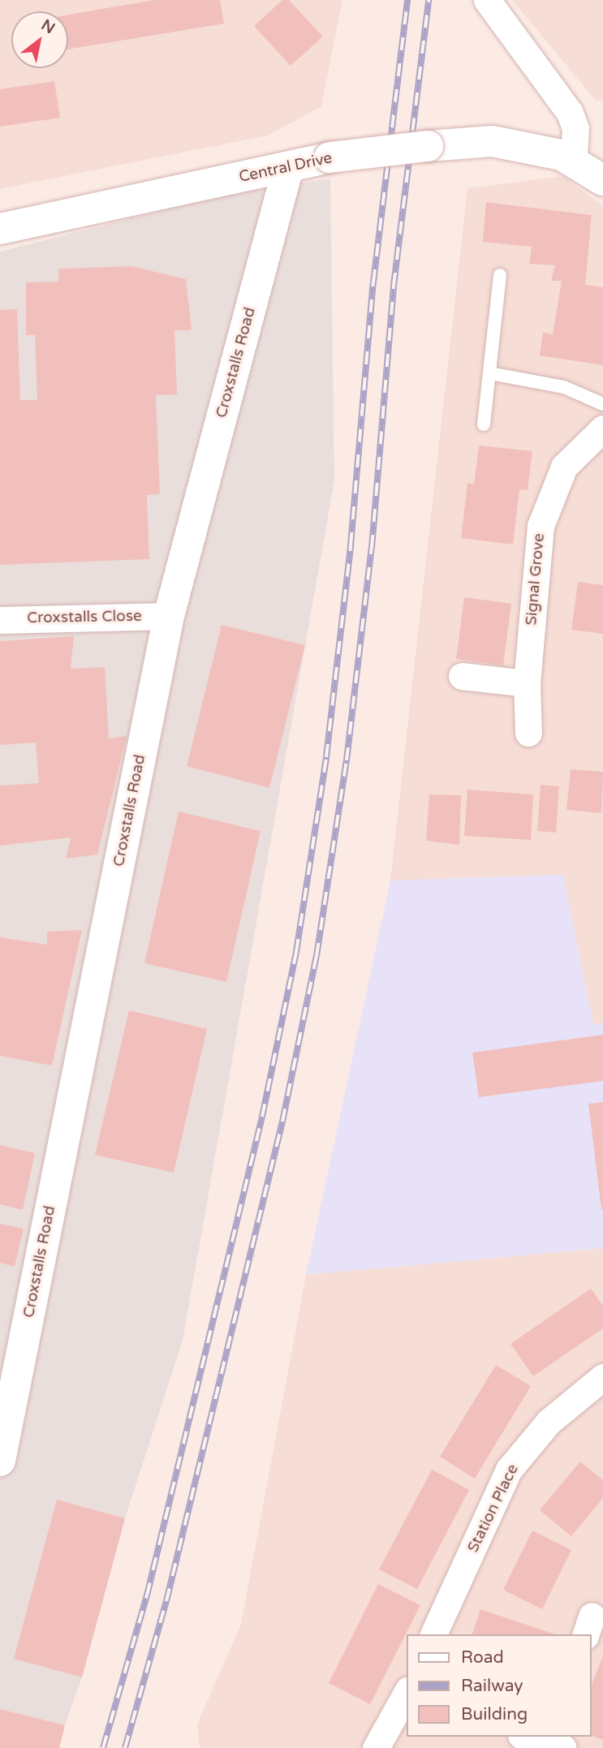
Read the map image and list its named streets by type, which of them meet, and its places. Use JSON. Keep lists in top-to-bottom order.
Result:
{
  "streets": {
    "street": [
      "Central Drive",
      "Croxstalls Road",
      "Signal Grove",
      "Croxstalls Close",
      "Station Place"
    ]
  },
  "crossings": [
    ["Central Drive", "Croxstalls Road"],
    ["Croxstalls Road", "Croxstalls Close"]
  ],
  "legend": ["Road", "Railway", "Building"],
  "north": "top right"
}
